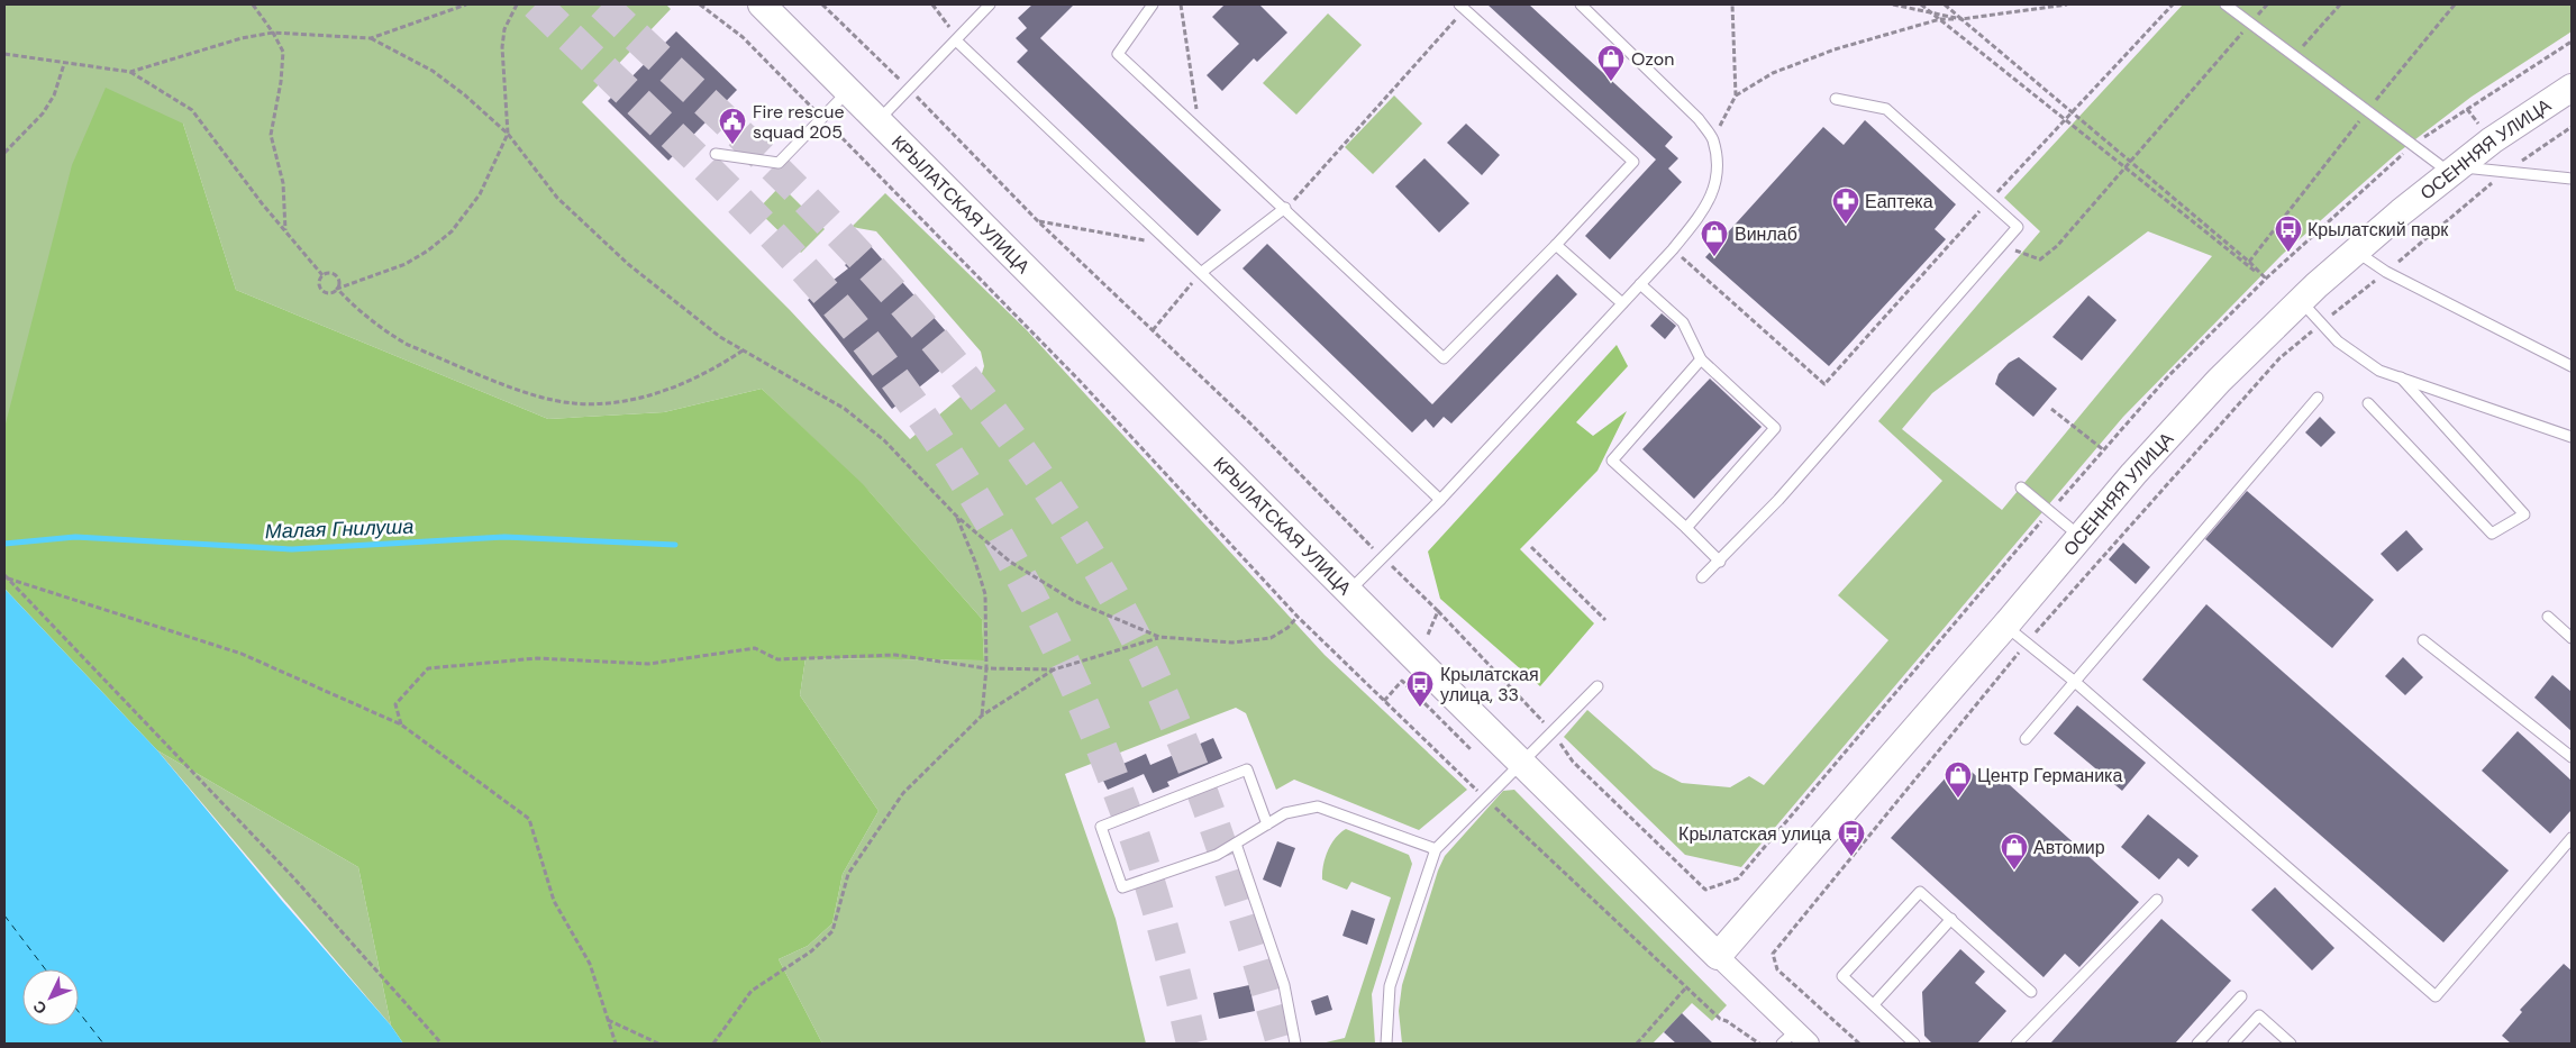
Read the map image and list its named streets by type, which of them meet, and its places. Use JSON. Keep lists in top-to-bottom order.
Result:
{
  "streets": {
    "main road": ["ОСЕННЯЯ УЛИЦА", "КРЫЛАТСКАЯ УЛИЦА"]
  },
  "crossings": [
    ["ОСЕННЯЯ УЛИЦА", "КРЫЛАТСКАЯ УЛИЦА"]
  ],
  "water": ["Малая Гнилуша"],
  "places": {
    "shop": [
      "Ozon",
      "Винлаб",
      "Центр Германика",
      "Автомир"
    ],
    "public building": ["Fire rescue squad 205"],
    "pharmacy": ["Еаптека"],
    "bus stop": ["Крылатский парк", "Крылатская улица, 33", "Крылатская улица"]
  },
  "north": "bottom left"
}
